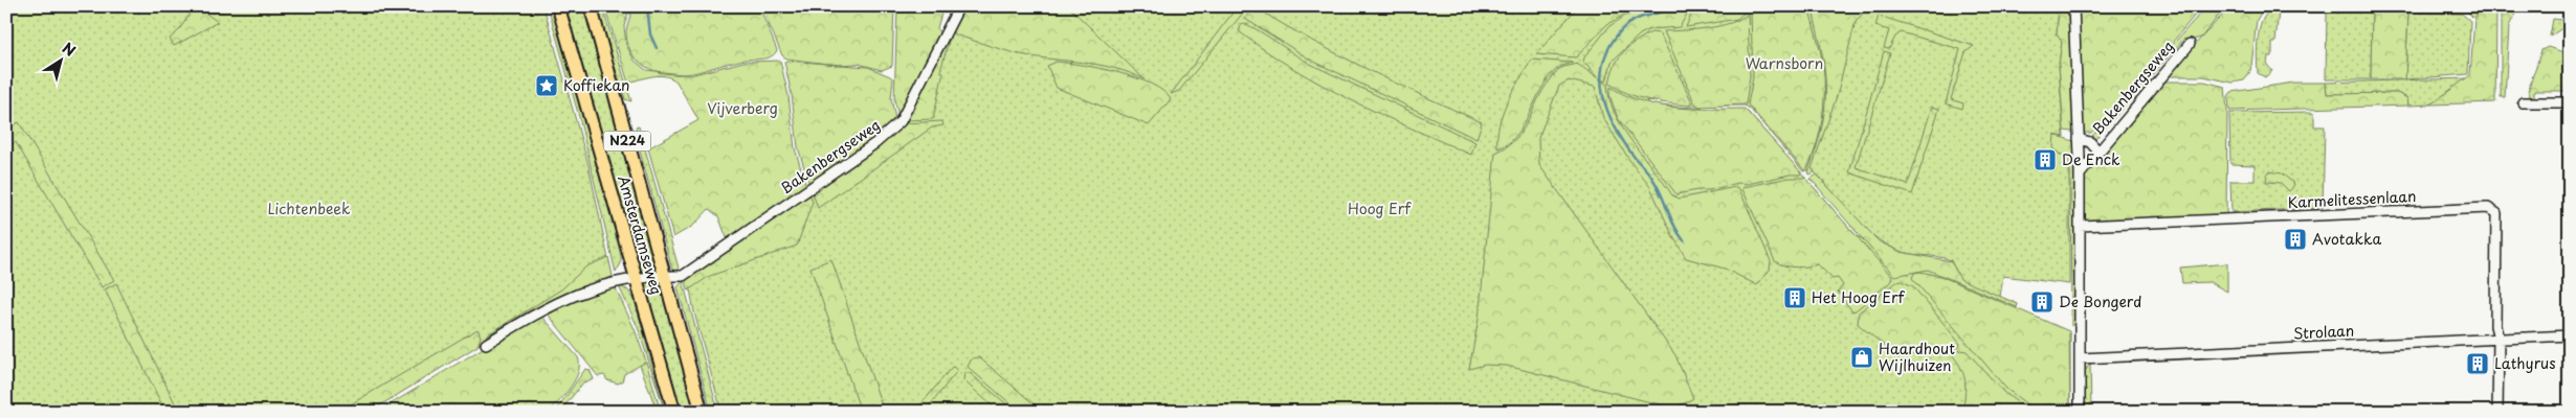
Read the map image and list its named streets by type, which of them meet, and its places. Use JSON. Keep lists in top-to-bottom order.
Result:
{
  "streets": {
    "main road": ["N224", "Amsterdamseweg"],
    "street": ["Bakenbergseweg", "Karmelitessenlaan", "Strolaan"]
  },
  "crossings": [
    ["Bakenbergseweg", "Karmelitessenlaan"],
    ["Bakenbergseweg", "Amsterdamseweg"],
    ["Bakenbergseweg", "Strolaan"],
    ["Karmelitessenlaan", "Strolaan"]
  ],
  "parks": [
    "Warnsborn",
    "Vijverberg",
    "Lichtenbeek",
    "Hoog Erf"
  ],
  "places": {
    "place": ["Koffiekan"],
    "building": [
      "De Enck",
      "Avotakka",
      "Het Hoog Erf",
      "De Bongerd",
      "Lathyrus"
    ],
    "shop": ["Haardhout Wijlhuizen"]
  },
  "north": "top right"
}
